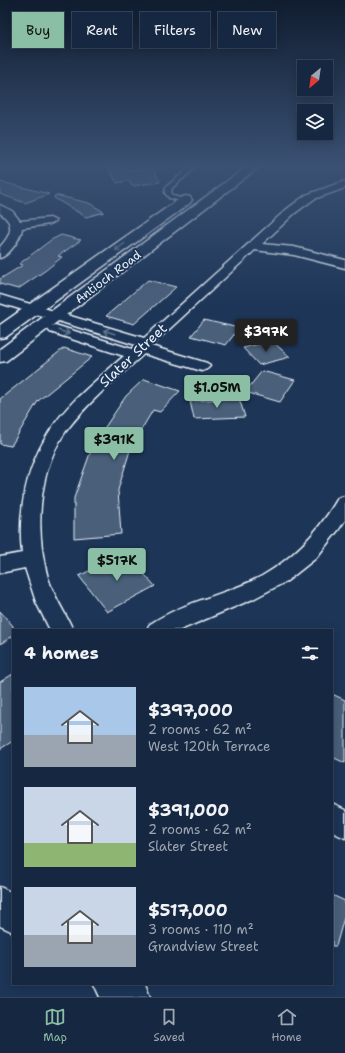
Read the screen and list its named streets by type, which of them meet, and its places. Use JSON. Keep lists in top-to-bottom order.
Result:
{
  "streets": {
    "main road": ["Antioch Road"],
    "street": ["Slater Street"]
  },
  "north": "bottom left",
  "page": {
    "chip": [
      "Buy",
      "Rent",
      "Filters",
      "New"
    ],
    "price": [
      "$397K",
      "$1.05M",
      "$391K",
      "$517K"
    ],
    "heading": "4 homes",
    "list": [
      {
        "name": "$397,000",
        "note": "2 rooms · 62 m² · West 120th Terrace"
      },
      {
        "name": "$391,000",
        "note": "2 rooms · 62 m² · Slater Street"
      },
      {
        "name": "$517,000",
        "note": "3 rooms · 110 m² · Grandview Street"
      }
    ],
    "tabs": ["Map", "Saved", "Home"]
  }
}
